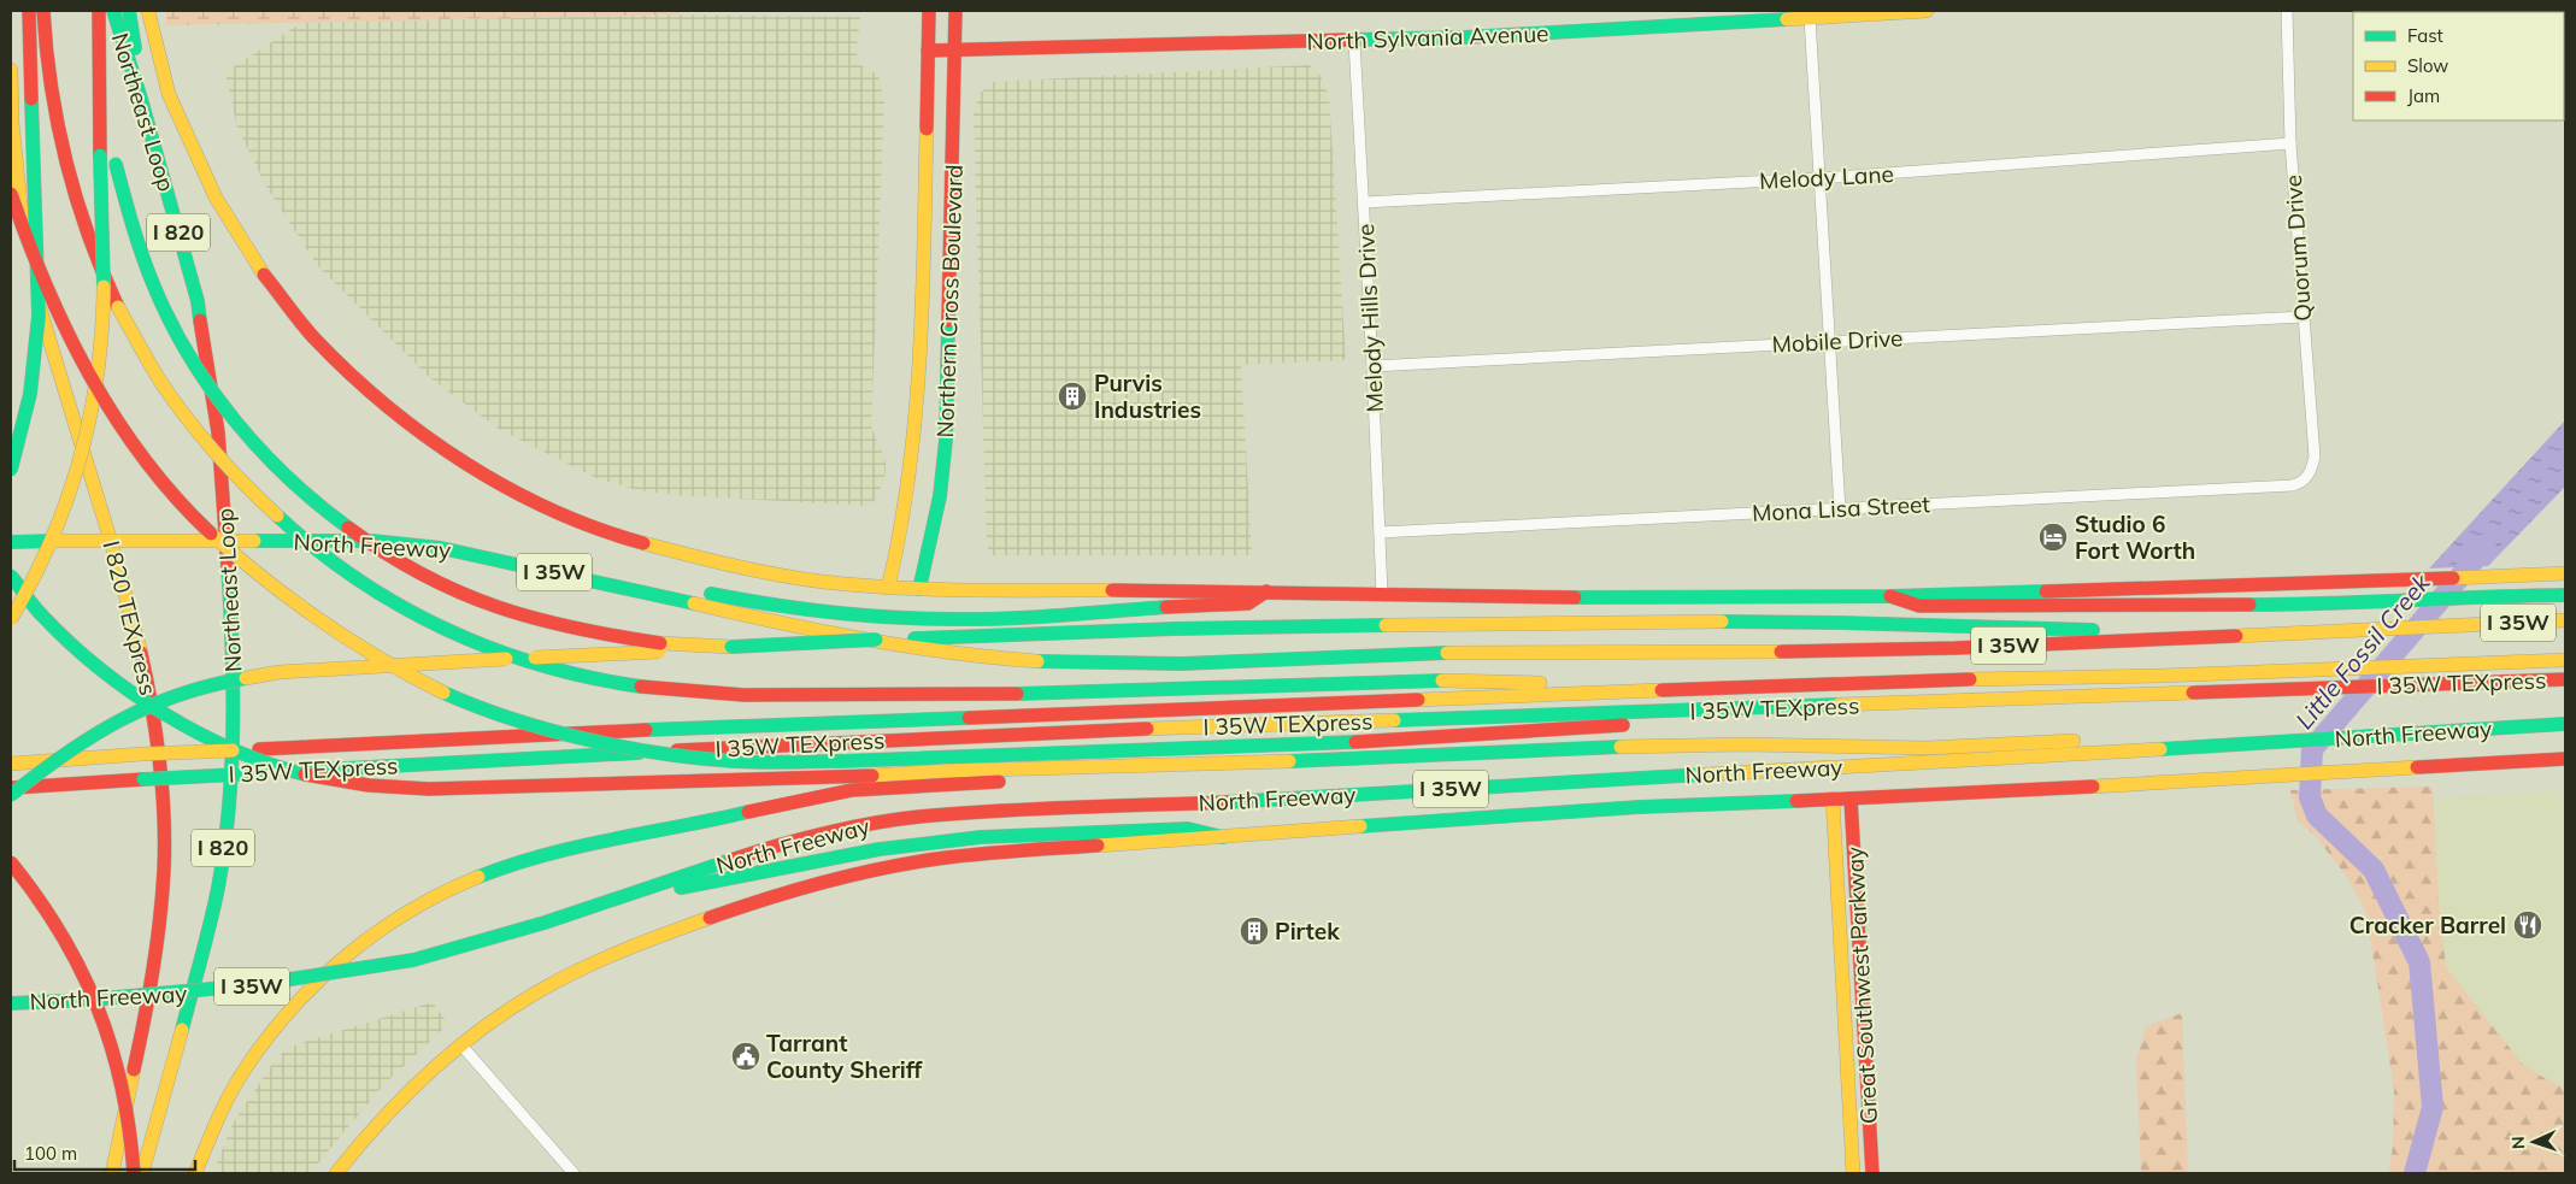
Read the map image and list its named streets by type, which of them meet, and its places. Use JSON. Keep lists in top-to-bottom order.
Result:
{
  "streets": {
    "main road": [
      "North Sylvania Avenue",
      "Northeast Loop",
      "I 820",
      "Northern Cross Boulevard",
      "North Freeway",
      "I 35W",
      "I 820 TEXpress",
      "I 35W TEXpress",
      "Great Southwest Parkway"
    ],
    "street": [
      "Melody Lane",
      "Quorum Drive",
      "Melody Hills Drive",
      "Mobile Drive",
      "Mona Lisa Street"
    ]
  },
  "crossings": [
    ["North Sylvania Avenue", "Northern Cross Boulevard"],
    ["North Sylvania Avenue", "Melody Hills Drive"],
    ["Melody Lane", "Quorum Drive"],
    ["Melody Lane", "Melody Hills Drive"],
    ["Quorum Drive", "Mobile Drive"],
    ["Quorum Drive", "Mona Lisa Street"],
    ["Melody Hills Drive", "Mobile Drive"],
    ["Melody Hills Drive", "Mona Lisa Street"],
    ["North Freeway", "Great Southwest Parkway"]
  ],
  "water": ["Little Fossil Creek"],
  "places": {
    "building": ["Purvis Industries", "Pirtek"],
    "hotel": ["Studio 6 Fort Worth"],
    "restaurant": ["Cracker Barrel"],
    "public building": ["Tarrant County Sheriff"]
  },
  "legend": ["Fast", "Slow", "Jam"],
  "scale_bar": "100 m",
  "north": "left"
}
